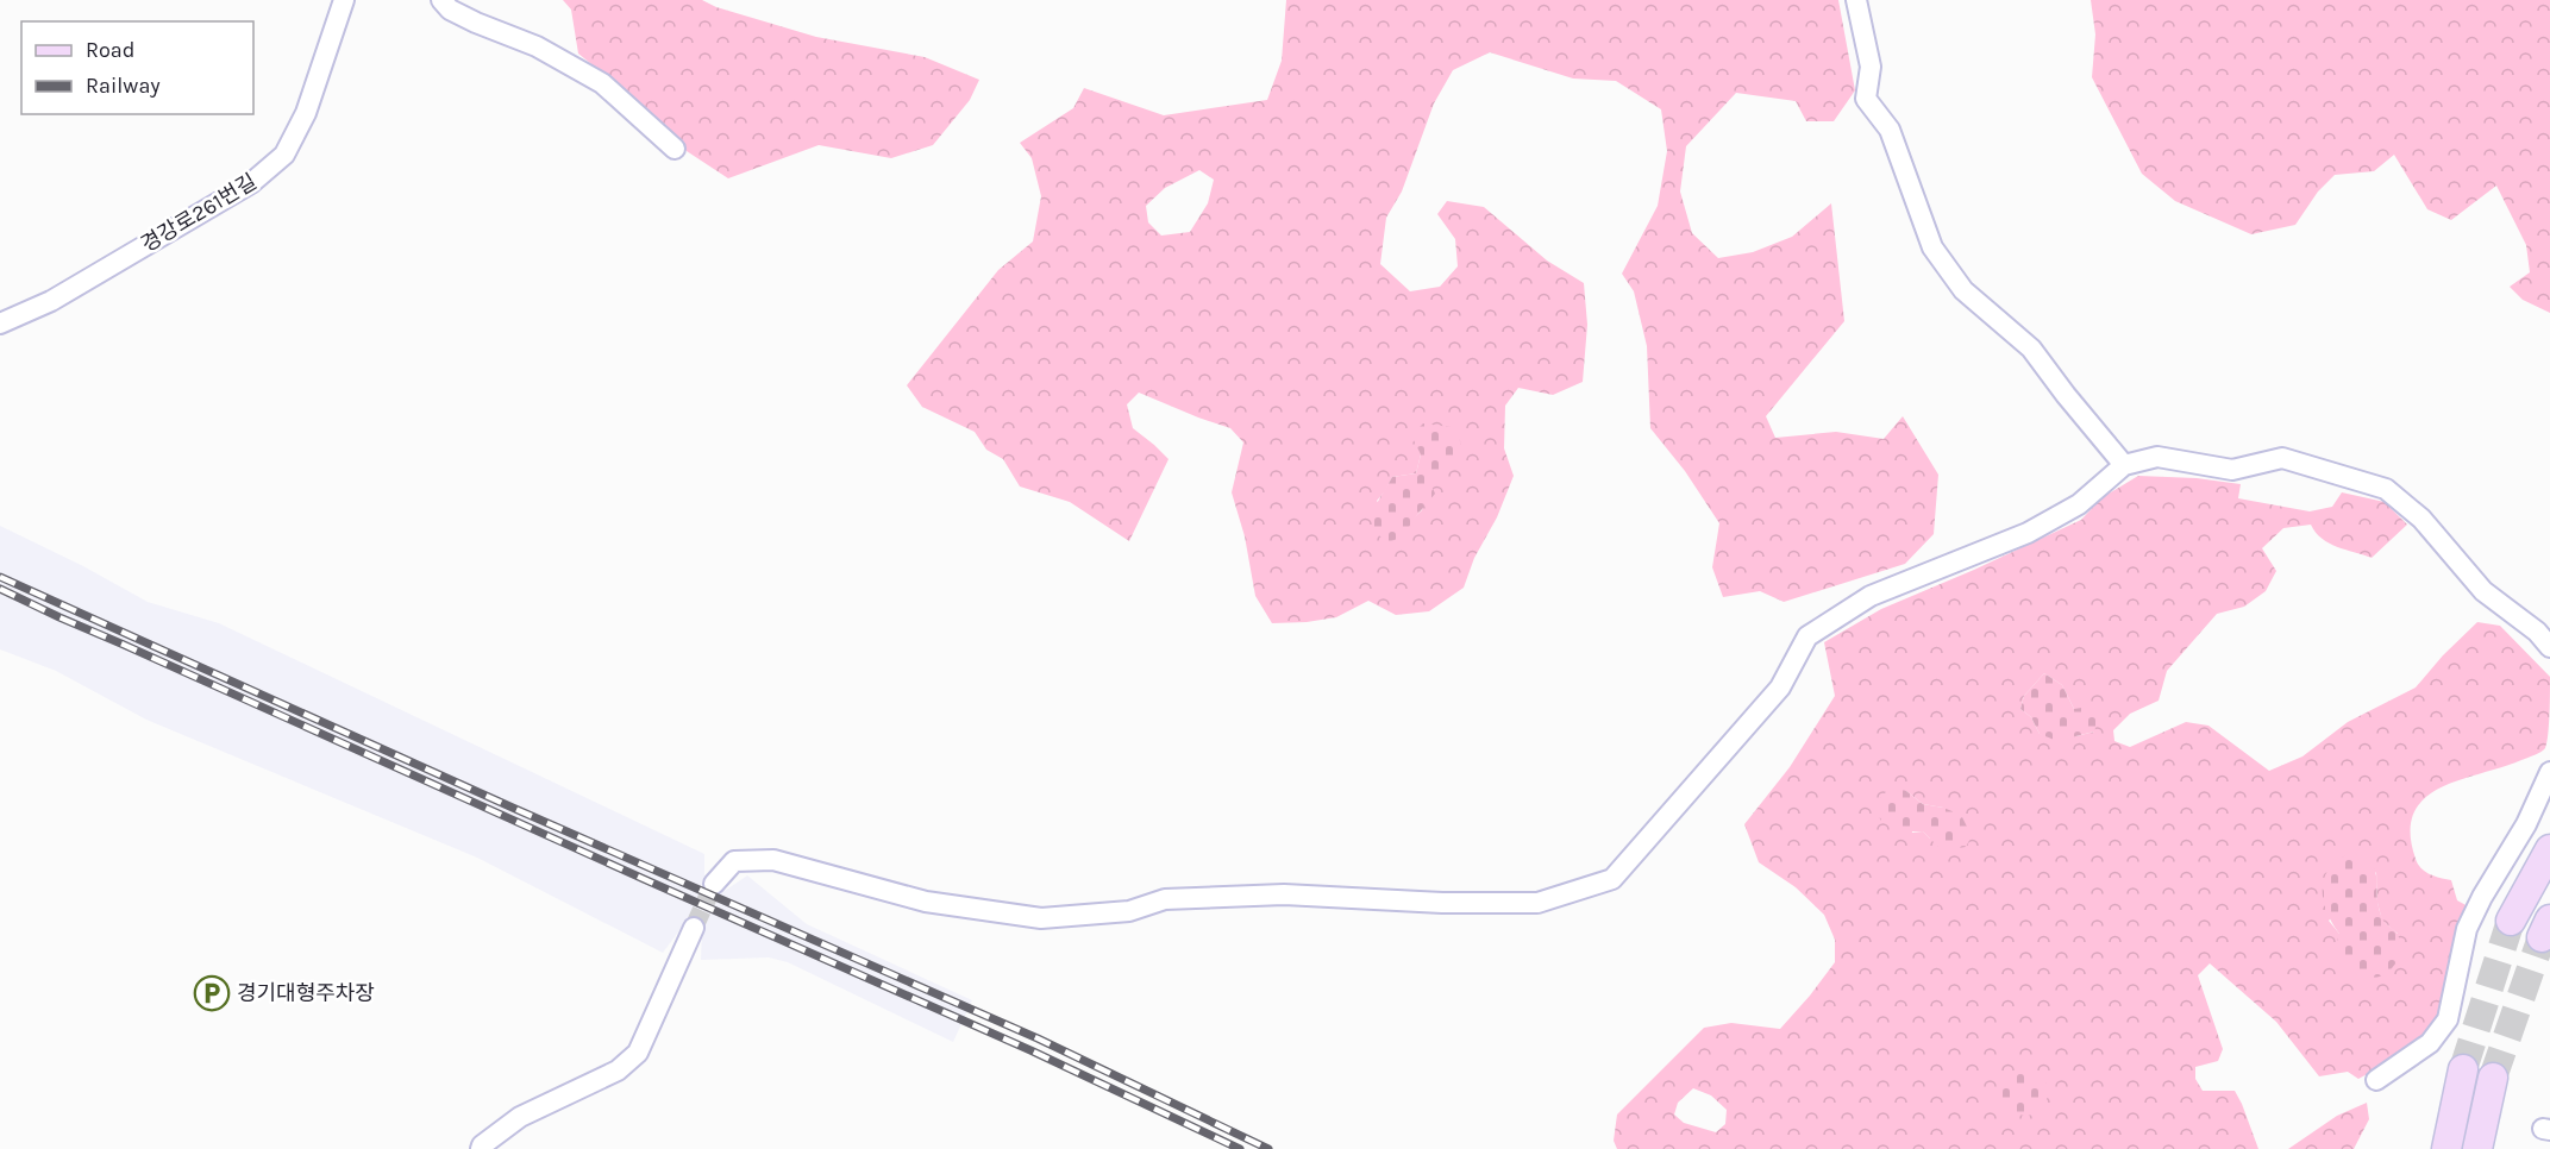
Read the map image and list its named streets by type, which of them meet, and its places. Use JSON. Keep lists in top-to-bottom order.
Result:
{
  "streets": {
    "street": ["경강로261번길"]
  },
  "places": {
    "parking": ["경기대형주차장"]
  },
  "legend": ["Road", "Railway"]
}
